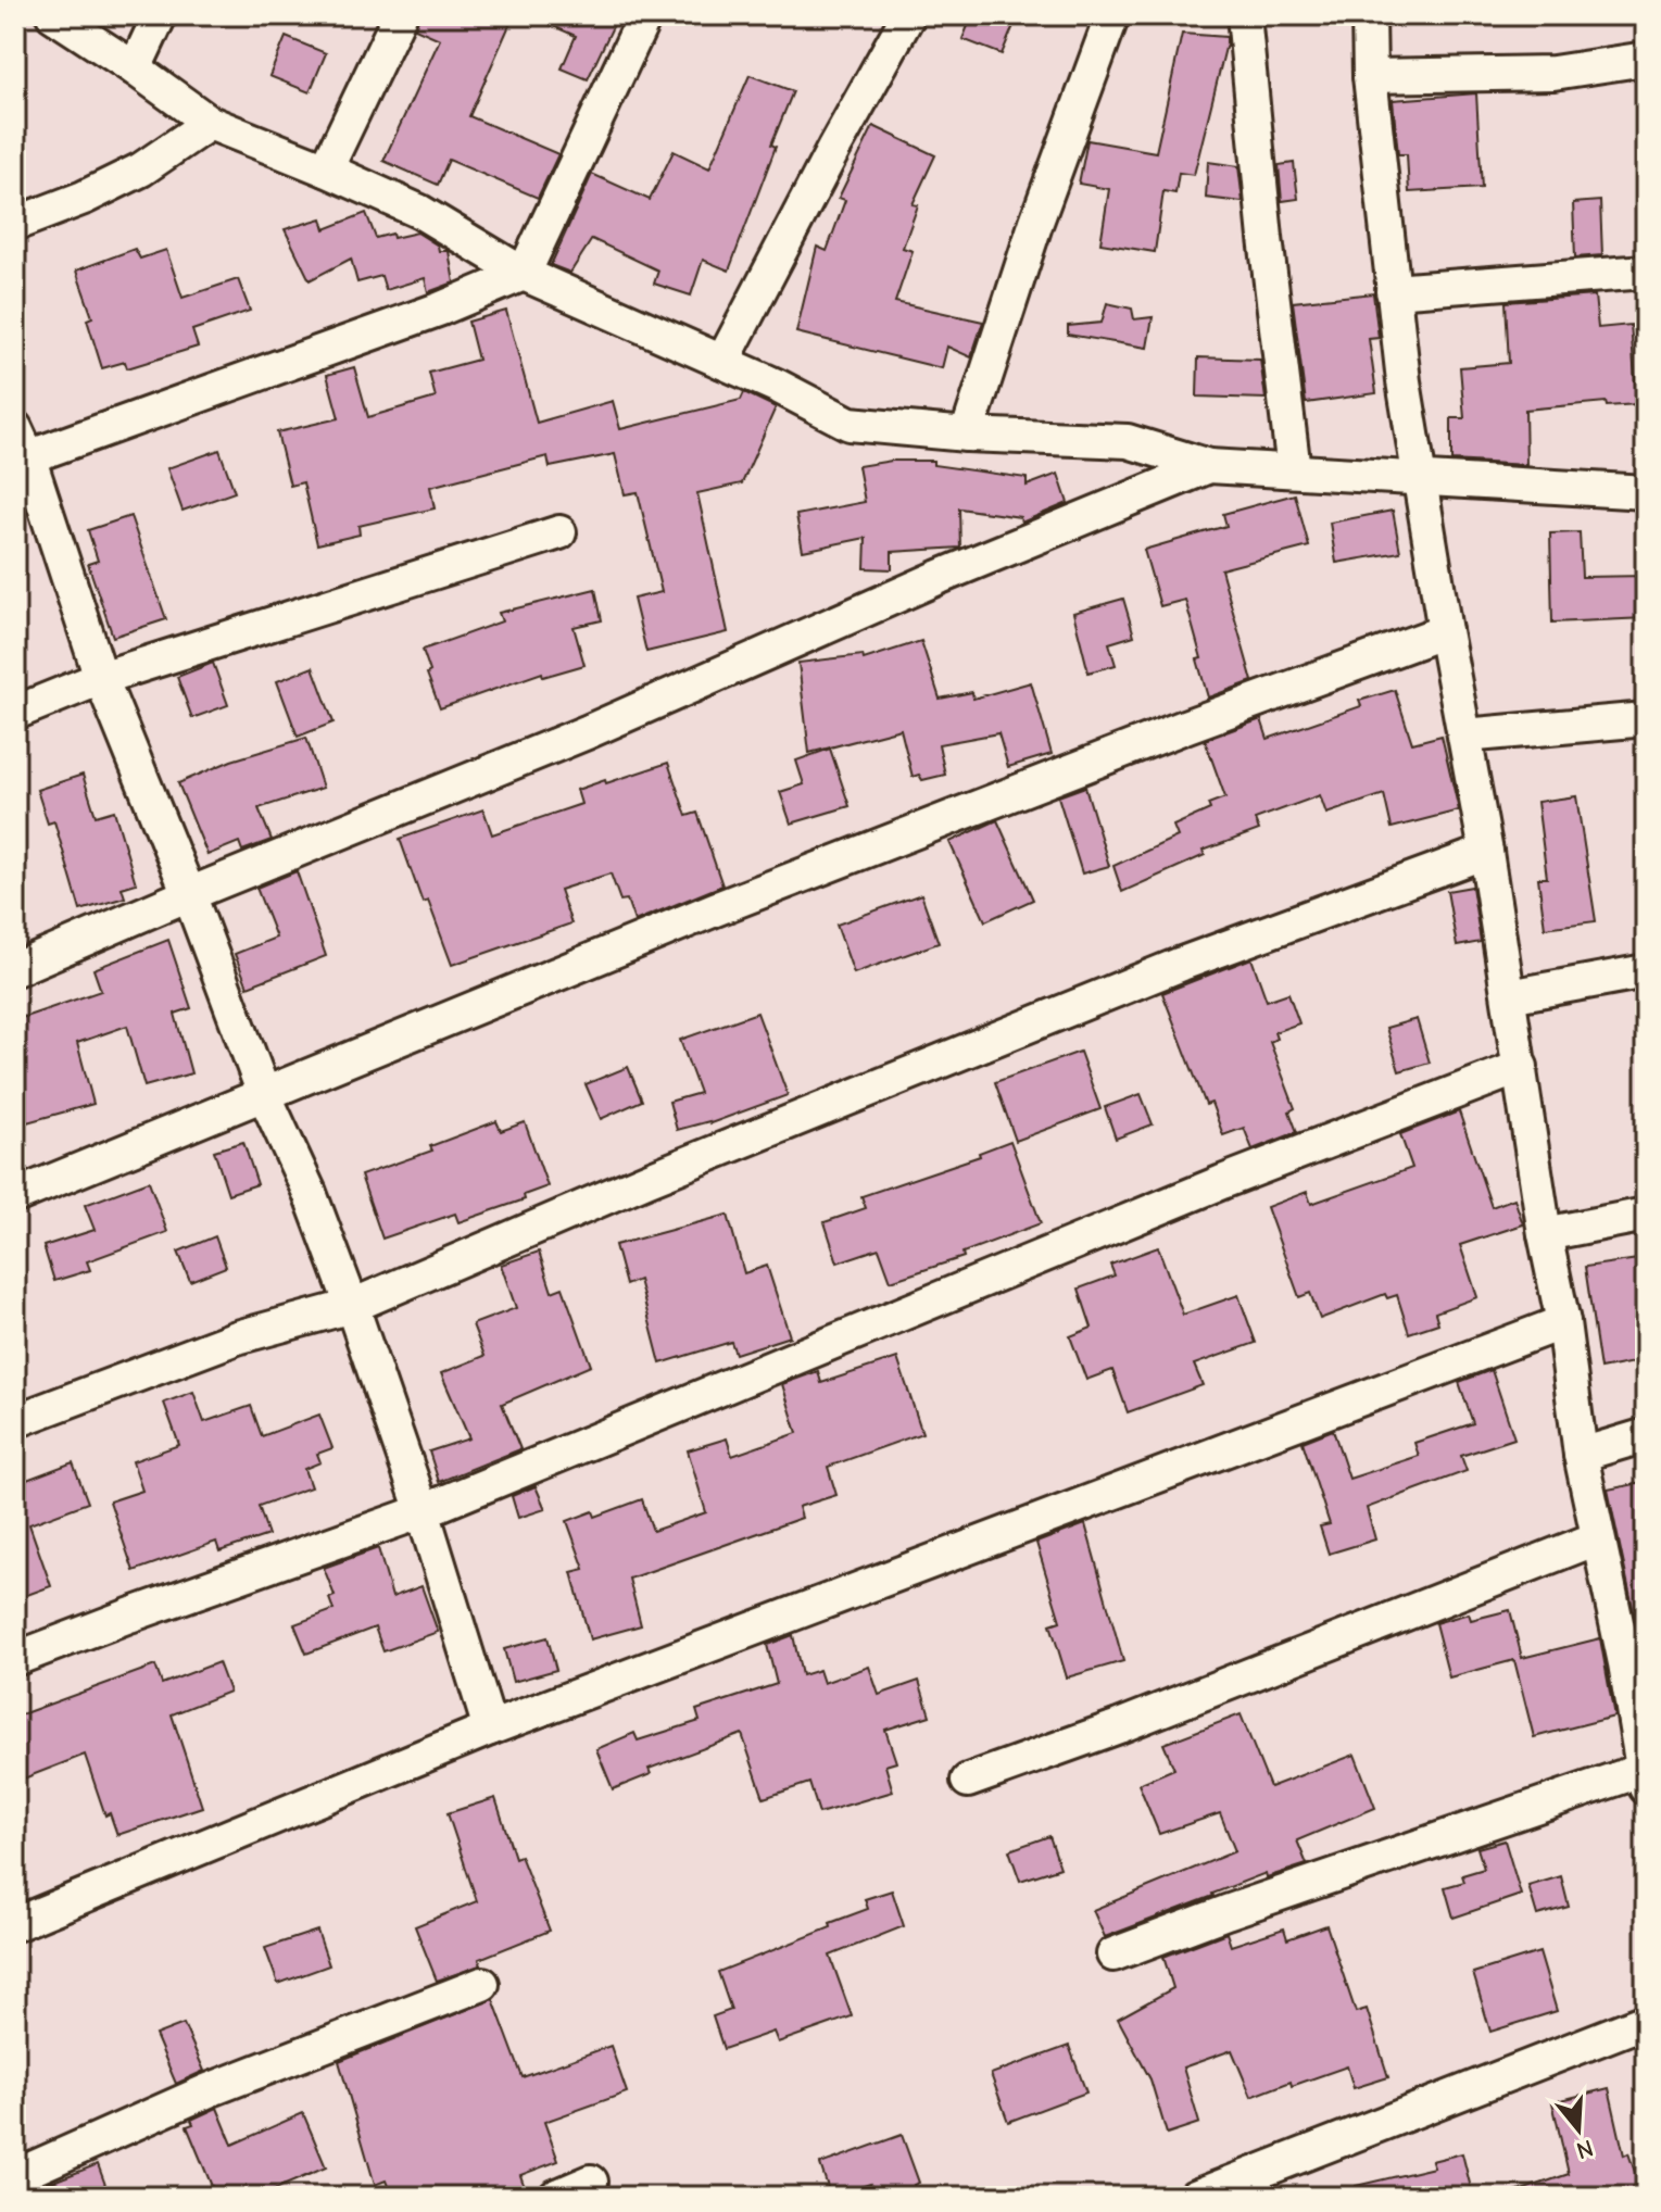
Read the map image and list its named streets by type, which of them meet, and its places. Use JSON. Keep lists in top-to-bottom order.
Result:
{
  "north": "bottom"
}
